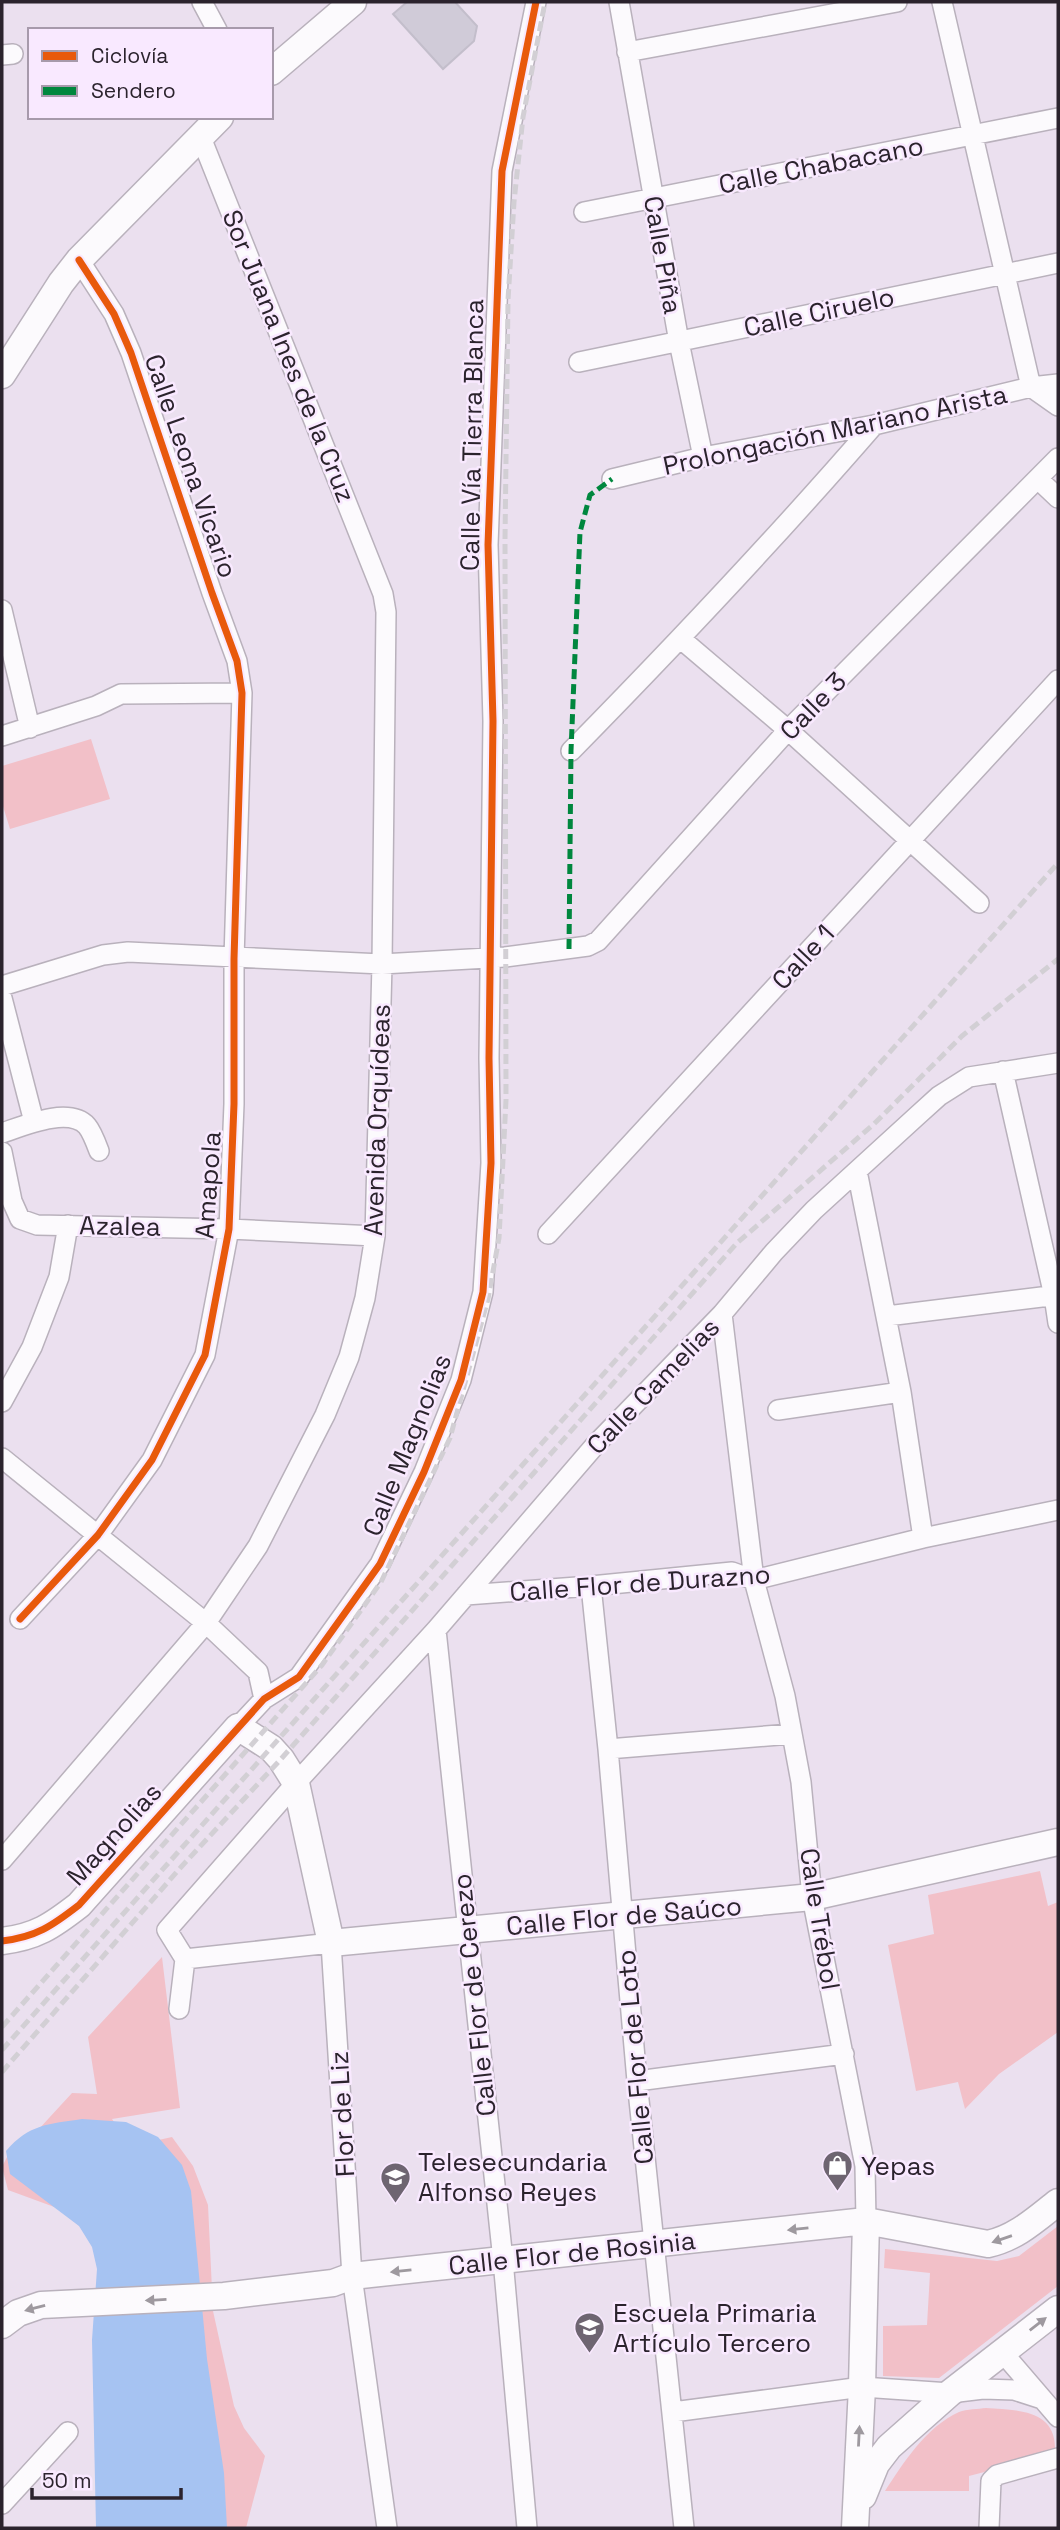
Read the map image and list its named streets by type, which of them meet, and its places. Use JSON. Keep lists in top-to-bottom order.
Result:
{
  "streets": {
    "street": [
      "Calle Chabacano",
      "Calle Piña",
      "Calle Ciruelo",
      "Sor Juana Ines de la Cruz",
      "Prolongación Mariano Arista",
      "Calle Vía Tierra Blanca",
      "Calle Leona Vicario",
      "Calle 3",
      "Calle 1",
      "Avenida Orquídeas",
      "Amapola",
      "Azalea",
      "Calle Camelias",
      "Calle Magnolias",
      "Calle Flor de Durazno",
      "Magnolias",
      "Calle Flor de Saúco",
      "Calle Trébol",
      "Calle Flor de Cerezo",
      "Calle Flor de Loto",
      "Flor de Liz",
      "Calle Flor de Rosinia"
    ]
  },
  "crossings": [
    ["Calle Chabacano", "Calle Piña"],
    ["Calle Piña", "Calle Ciruelo"],
    ["Calle Piña", "Prolongación Mariano Arista"],
    ["Sor Juana Ines de la Cruz", "Avenida Orquídeas"],
    ["Calle Vía Tierra Blanca", "Calle 3"],
    ["Calle Vía Tierra Blanca", "Calle Magnolias"],
    ["Calle Leona Vicario", "Amapola"],
    ["Calle 3", "Avenida Orquídeas"],
    ["Calle 3", "Amapola"],
    ["Calle 3", "Calle Magnolias"],
    ["Avenida Orquídeas", "Azalea"],
    ["Amapola", "Azalea"],
    ["Calle Camelias", "Calle Flor de Durazno"],
    ["Calle Camelias", "Calle Flor de Saúco"],
    ["Calle Camelias", "Calle Trébol"],
    ["Calle Camelias", "Calle Flor de Cerezo"],
    ["Calle Camelias", "Flor de Liz"],
    ["Calle Magnolias", "Magnolias"],
    ["Calle Magnolias", "Flor de Liz"],
    ["Calle Flor de Durazno", "Calle Trébol"],
    ["Calle Flor de Durazno", "Calle Flor de Loto"],
    ["Magnolias", "Flor de Liz"],
    ["Calle Flor de Saúco", "Calle Trébol"],
    ["Calle Flor de Saúco", "Calle Flor de Cerezo"],
    ["Calle Flor de Saúco", "Calle Flor de Loto"],
    ["Calle Flor de Saúco", "Flor de Liz"],
    ["Calle Trébol", "Calle Flor de Rosinia"],
    ["Calle Flor de Cerezo", "Calle Flor de Rosinia"],
    ["Calle Flor de Loto", "Calle Flor de Rosinia"],
    ["Flor de Liz", "Calle Flor de Rosinia"]
  ],
  "places": {
    "shop": ["Yepas"],
    "school or university": ["Telesecundaria Alfonso Reyes", "Escuela Primaria Artículo Tercero"]
  },
  "legend": ["Ciclovía", "Sendero"],
  "scale_bar": "50 m"
}
